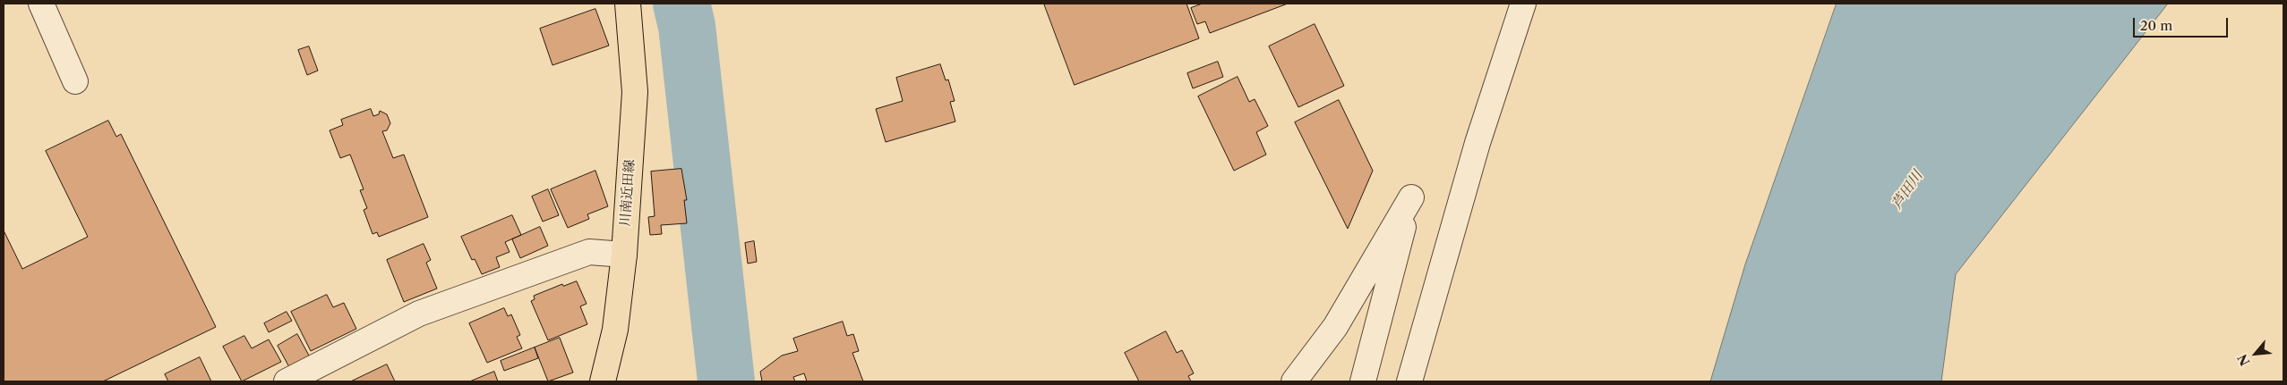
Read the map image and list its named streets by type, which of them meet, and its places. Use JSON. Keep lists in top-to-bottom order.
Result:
{
  "streets": {
    "main road": ["川南近田線"]
  },
  "water": ["芦田川"],
  "scale_bar": "20 m",
  "north": "bottom left"
}
